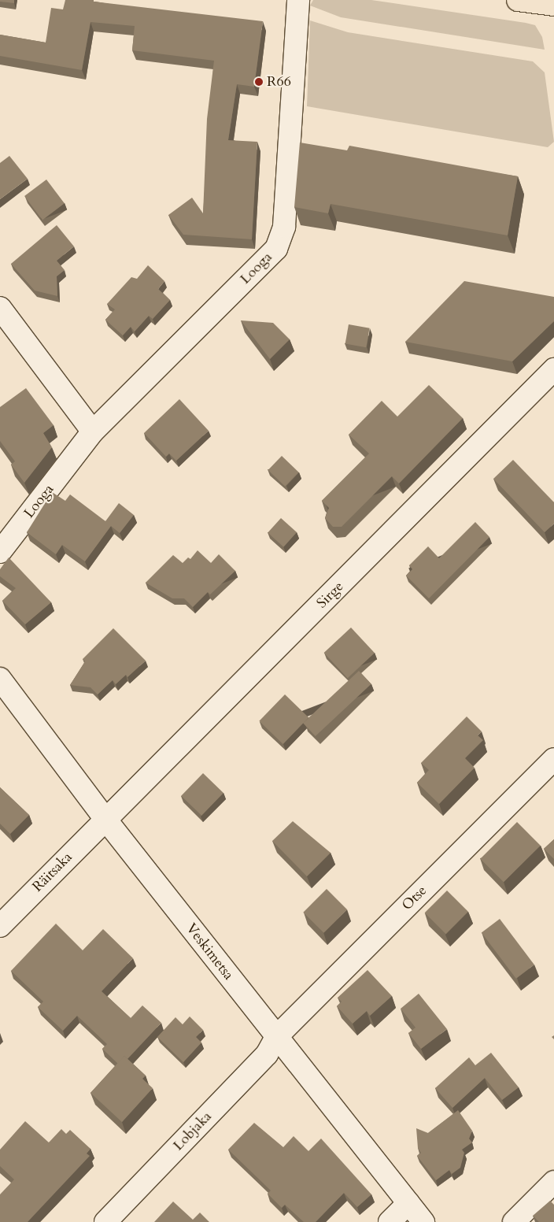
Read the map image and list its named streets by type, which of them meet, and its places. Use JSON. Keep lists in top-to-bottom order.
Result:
{
  "streets": {
    "street": [
      "Looga",
      "Sirge",
      "Räitsaka",
      "Otse",
      "Veskimetsa",
      "Lobjaka"
    ]
  },
  "crossings": [
    ["Sirge", "Räitsaka"],
    ["Sirge", "Veskimetsa"],
    ["Räitsaka", "Veskimetsa"],
    ["Otse", "Veskimetsa"],
    ["Otse", "Lobjaka"],
    ["Veskimetsa", "Lobjaka"]
  ],
  "places": ["R66"]
}
